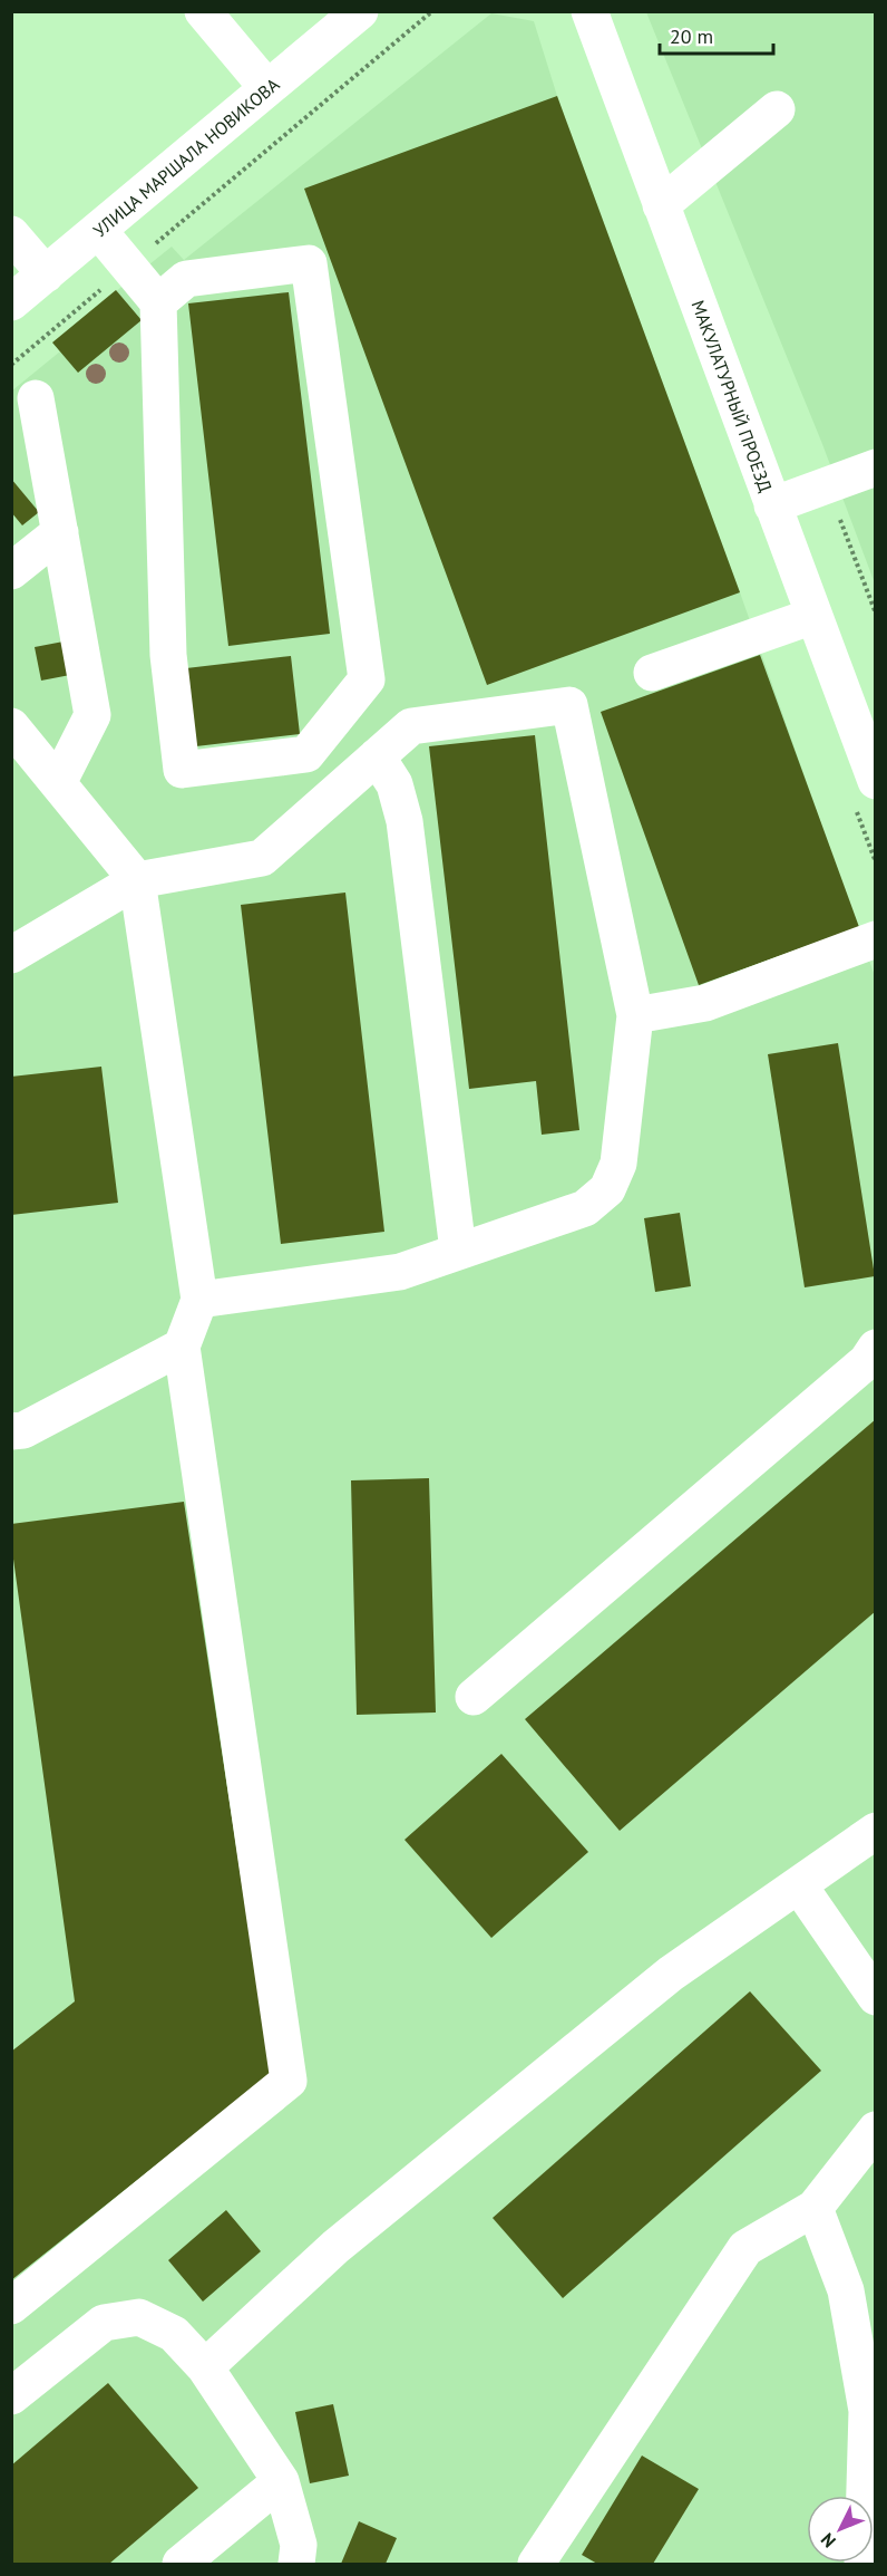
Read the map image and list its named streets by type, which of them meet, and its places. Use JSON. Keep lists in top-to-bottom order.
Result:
{
  "streets": {
    "street": ["УЛИЦА МАРШАЛА НОВИКОВА", "МАКУЛАТУРНЫЙ ПРОЕЗД"]
  },
  "scale_bar": "20 m",
  "north": "bottom left"
}
